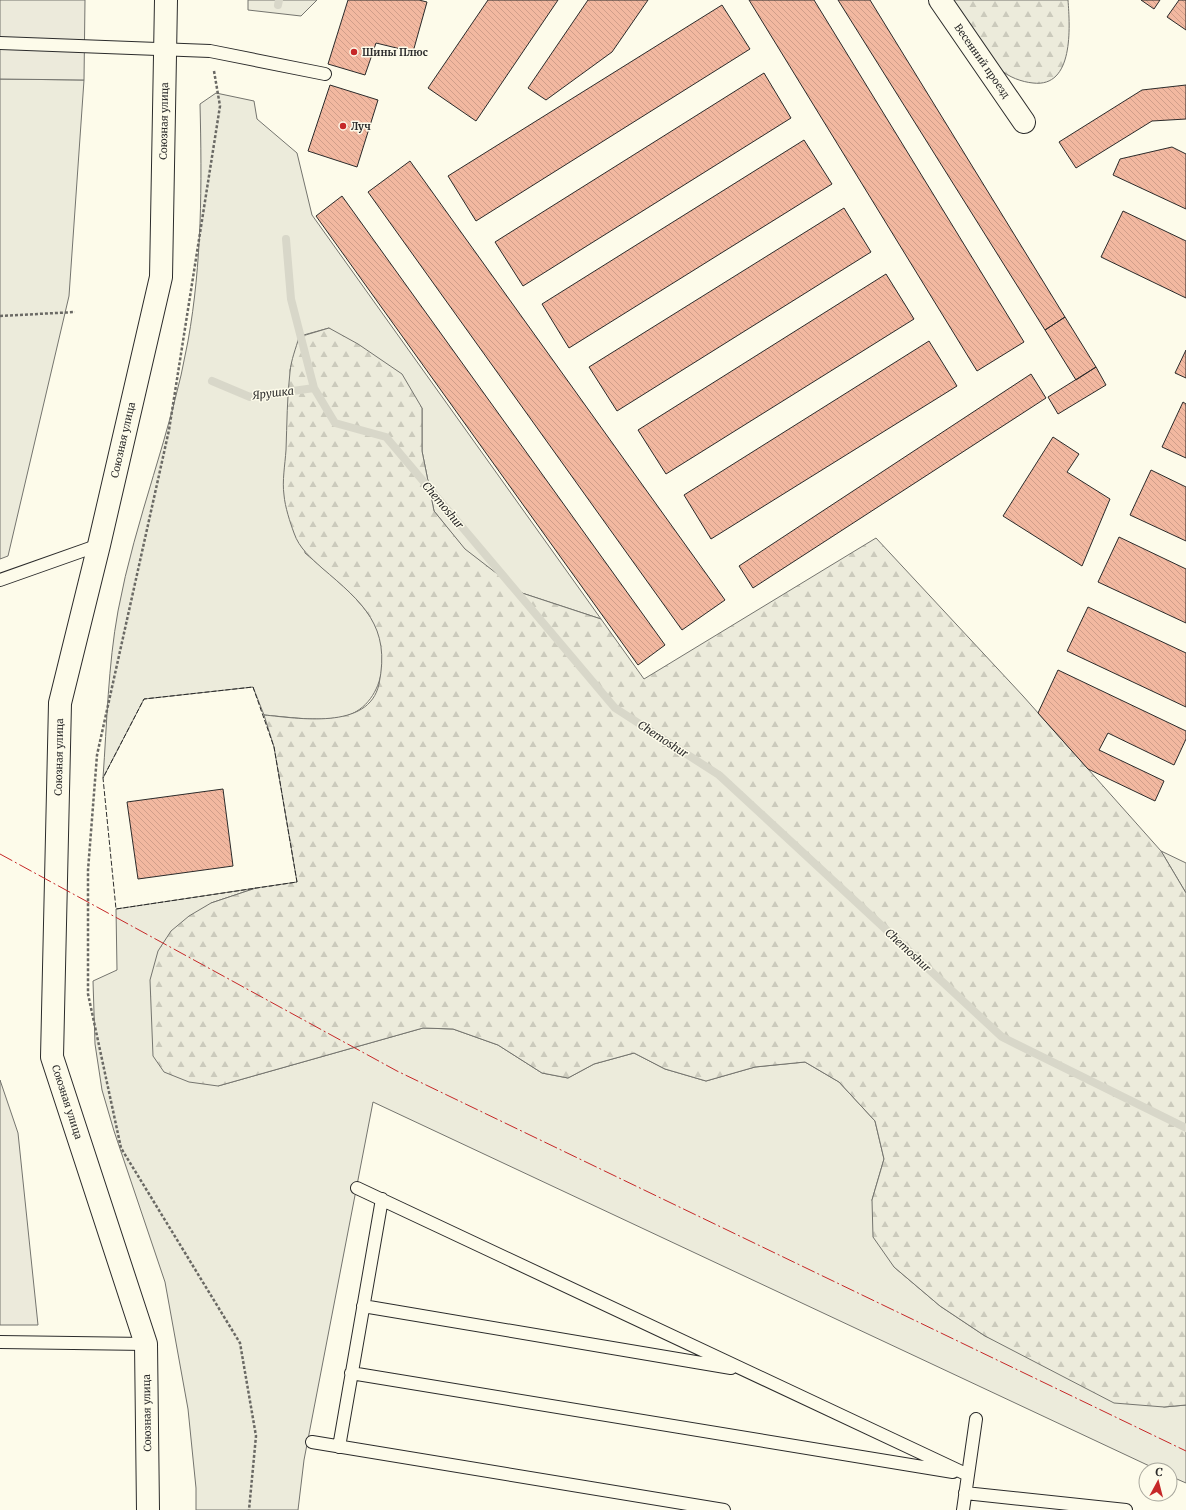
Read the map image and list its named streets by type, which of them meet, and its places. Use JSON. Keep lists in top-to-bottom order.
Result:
{
  "streets": {
    "main road": ["Весенний проезд", "Союзная улица"]
  },
  "water": ["Ярушка", "Chemoshur"],
  "places": ["Шины Плюс", "Луч"],
  "north": "top"
}
